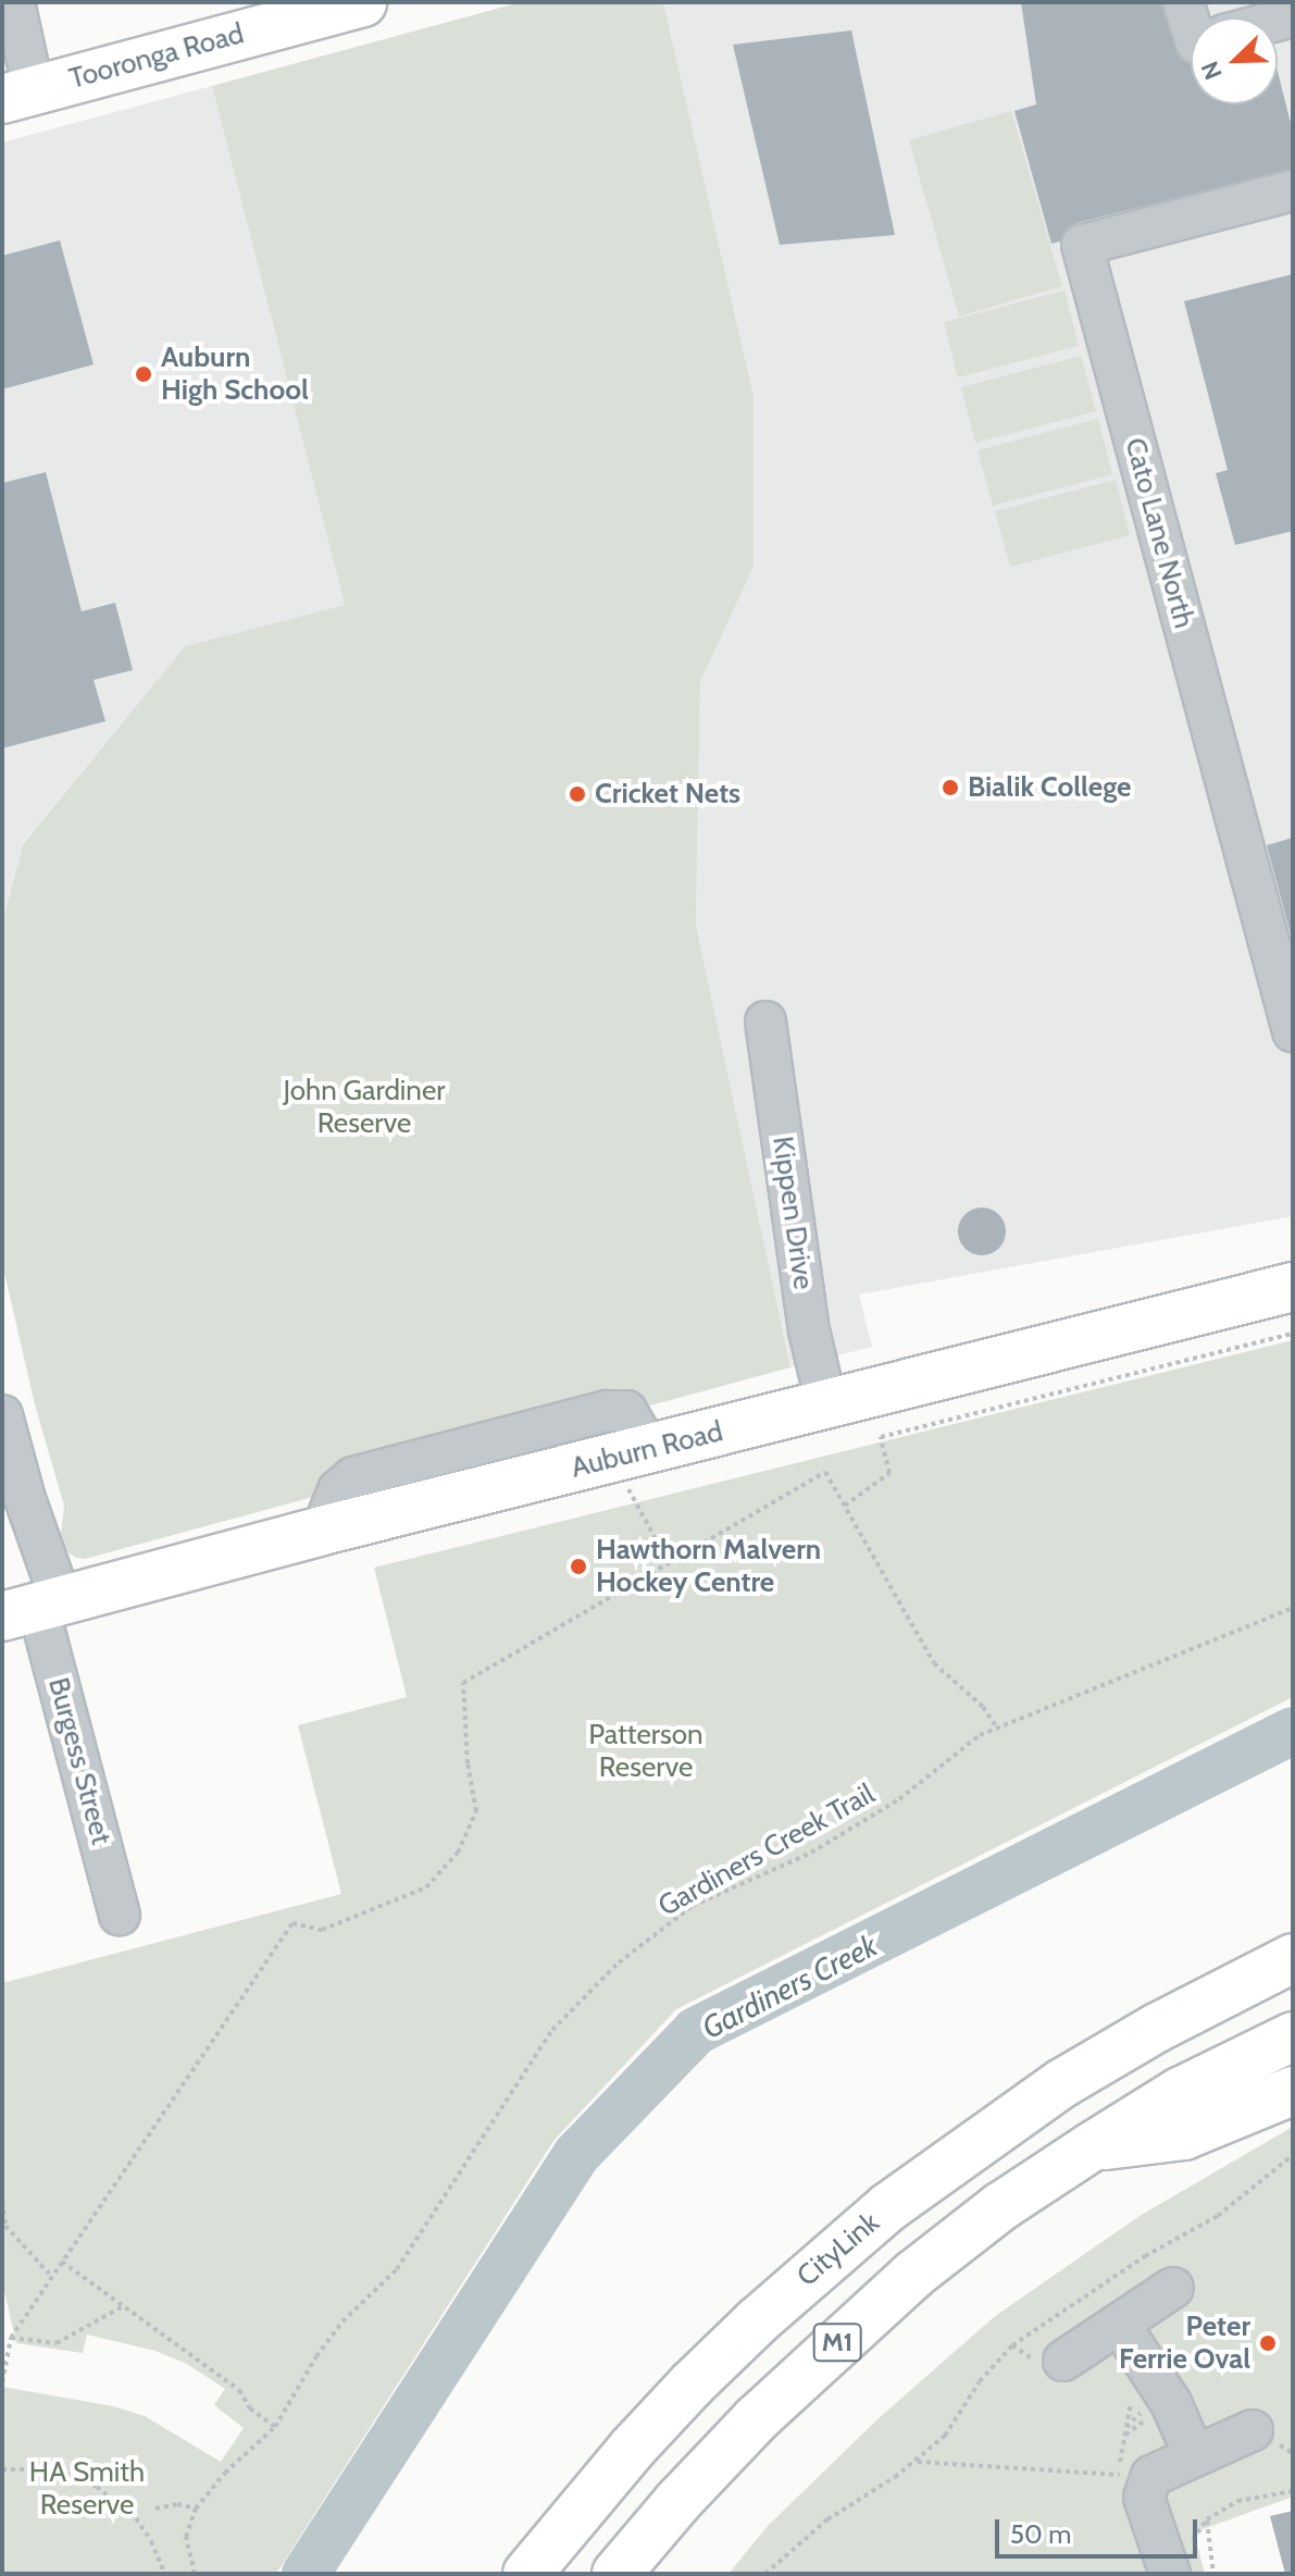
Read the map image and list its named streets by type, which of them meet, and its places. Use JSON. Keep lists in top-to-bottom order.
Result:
{
  "streets": {
    "main road": [
      "Tooronga Road",
      "Auburn Road",
      "CityLink",
      "M1"
    ],
    "street": ["Cato Lane North", "Kippen Drive", "Burgess Street"],
    "path": ["Gardiners Creek Trail"]
  },
  "crossings": [
    ["Kippen Drive", "Auburn Road"],
    ["Auburn Road", "Burgess Street"],
    ["CityLink", "M1"]
  ],
  "water": ["Gardiners Creek"],
  "parks": ["John Gardiner Reserve", "Patterson Reserve", "HA Smith Reserve"],
  "places": [
    "Auburn High School",
    "Bialik College",
    "Cricket Nets",
    "Hawthorn Malvern Hockey Centre",
    "Peter Ferrie Oval"
  ],
  "scale_bar": "50 m",
  "north": "bottom left"
}
